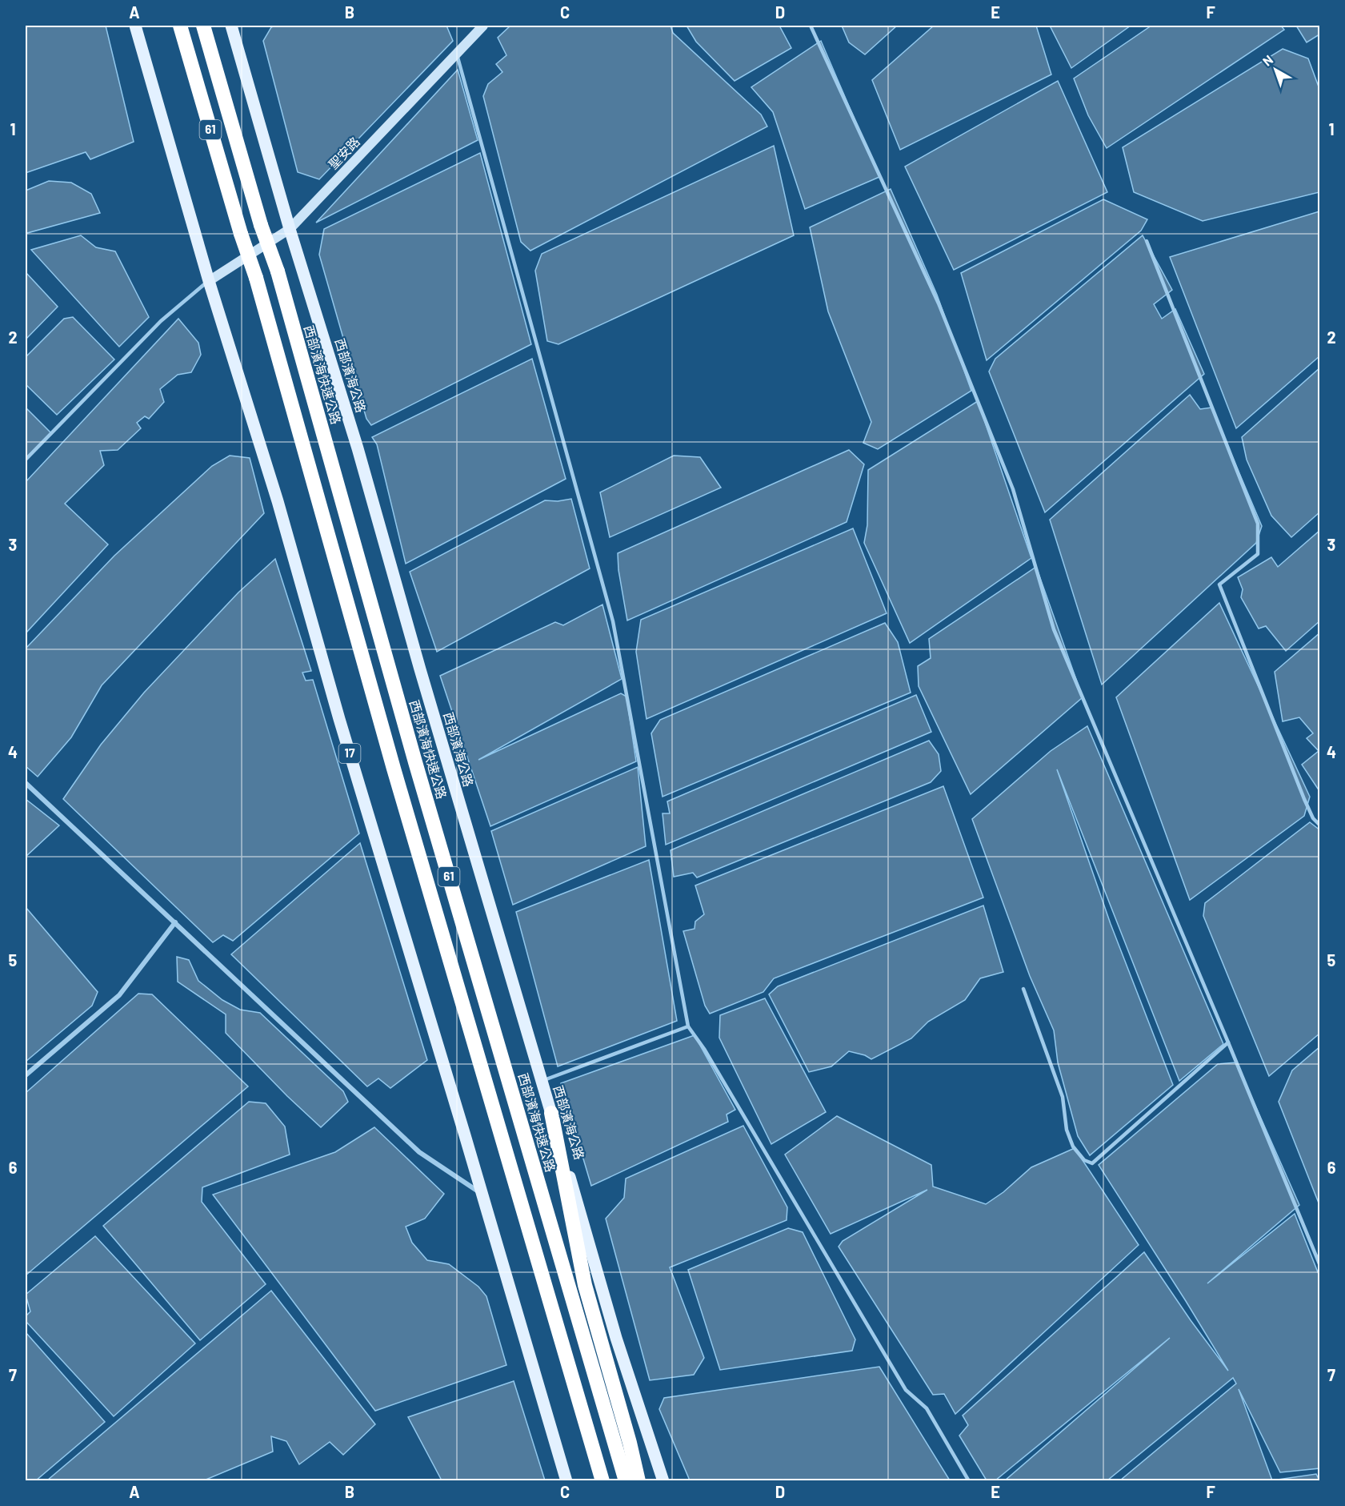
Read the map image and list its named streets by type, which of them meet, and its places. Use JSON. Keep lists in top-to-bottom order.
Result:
{
  "streets": {
    "highway": ["61", "西部濱海快速公路"],
    "main road": ["西部濱海公路", "17"],
    "street": ["聖安路"]
  },
  "crossings": [
    ["聖安路", "西部濱海公路"],
    ["聖安路", "17"]
  ],
  "north": "top left",
  "grid": {
    "columns": [
      "A",
      "B",
      "C",
      "D",
      "E",
      "F"
    ],
    "rows": [
      "1",
      "2",
      "3",
      "4",
      "5",
      "6",
      "7"
    ]
  }
}
